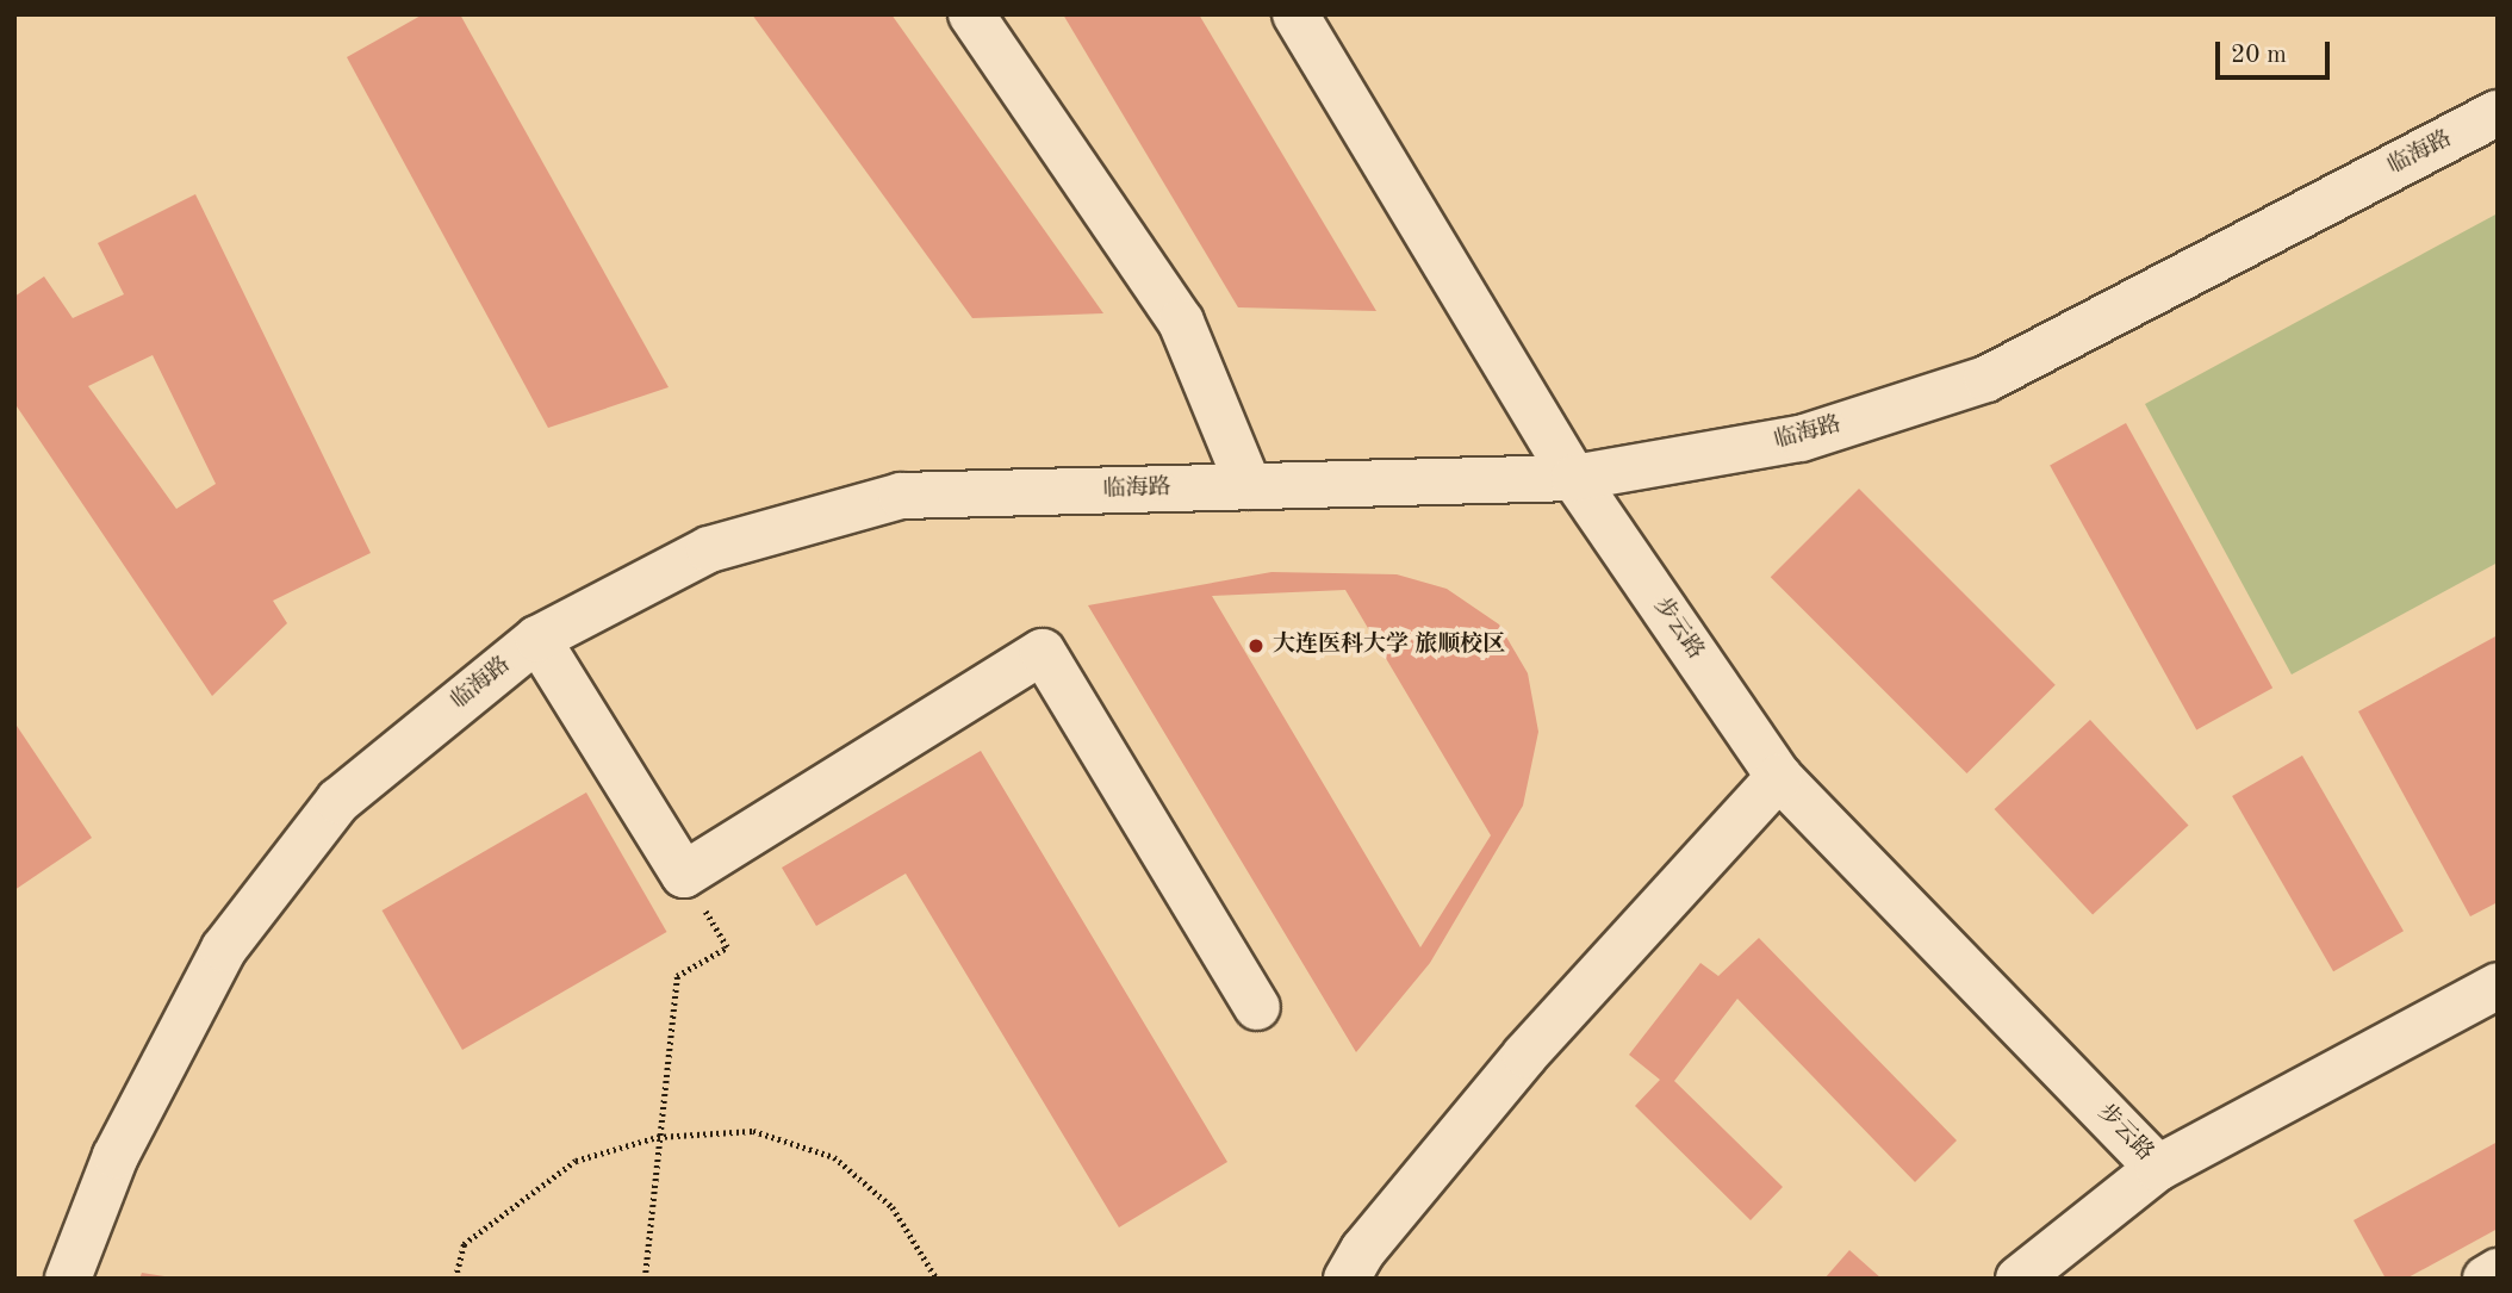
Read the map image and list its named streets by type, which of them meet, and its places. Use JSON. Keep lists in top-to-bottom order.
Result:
{
  "streets": {
    "street": ["临海路", "步云路"]
  },
  "crossings": [
    ["临海路", "步云路"]
  ],
  "places": ["大连医科大学 旅顺校区"],
  "scale_bar": "20 m"
}
